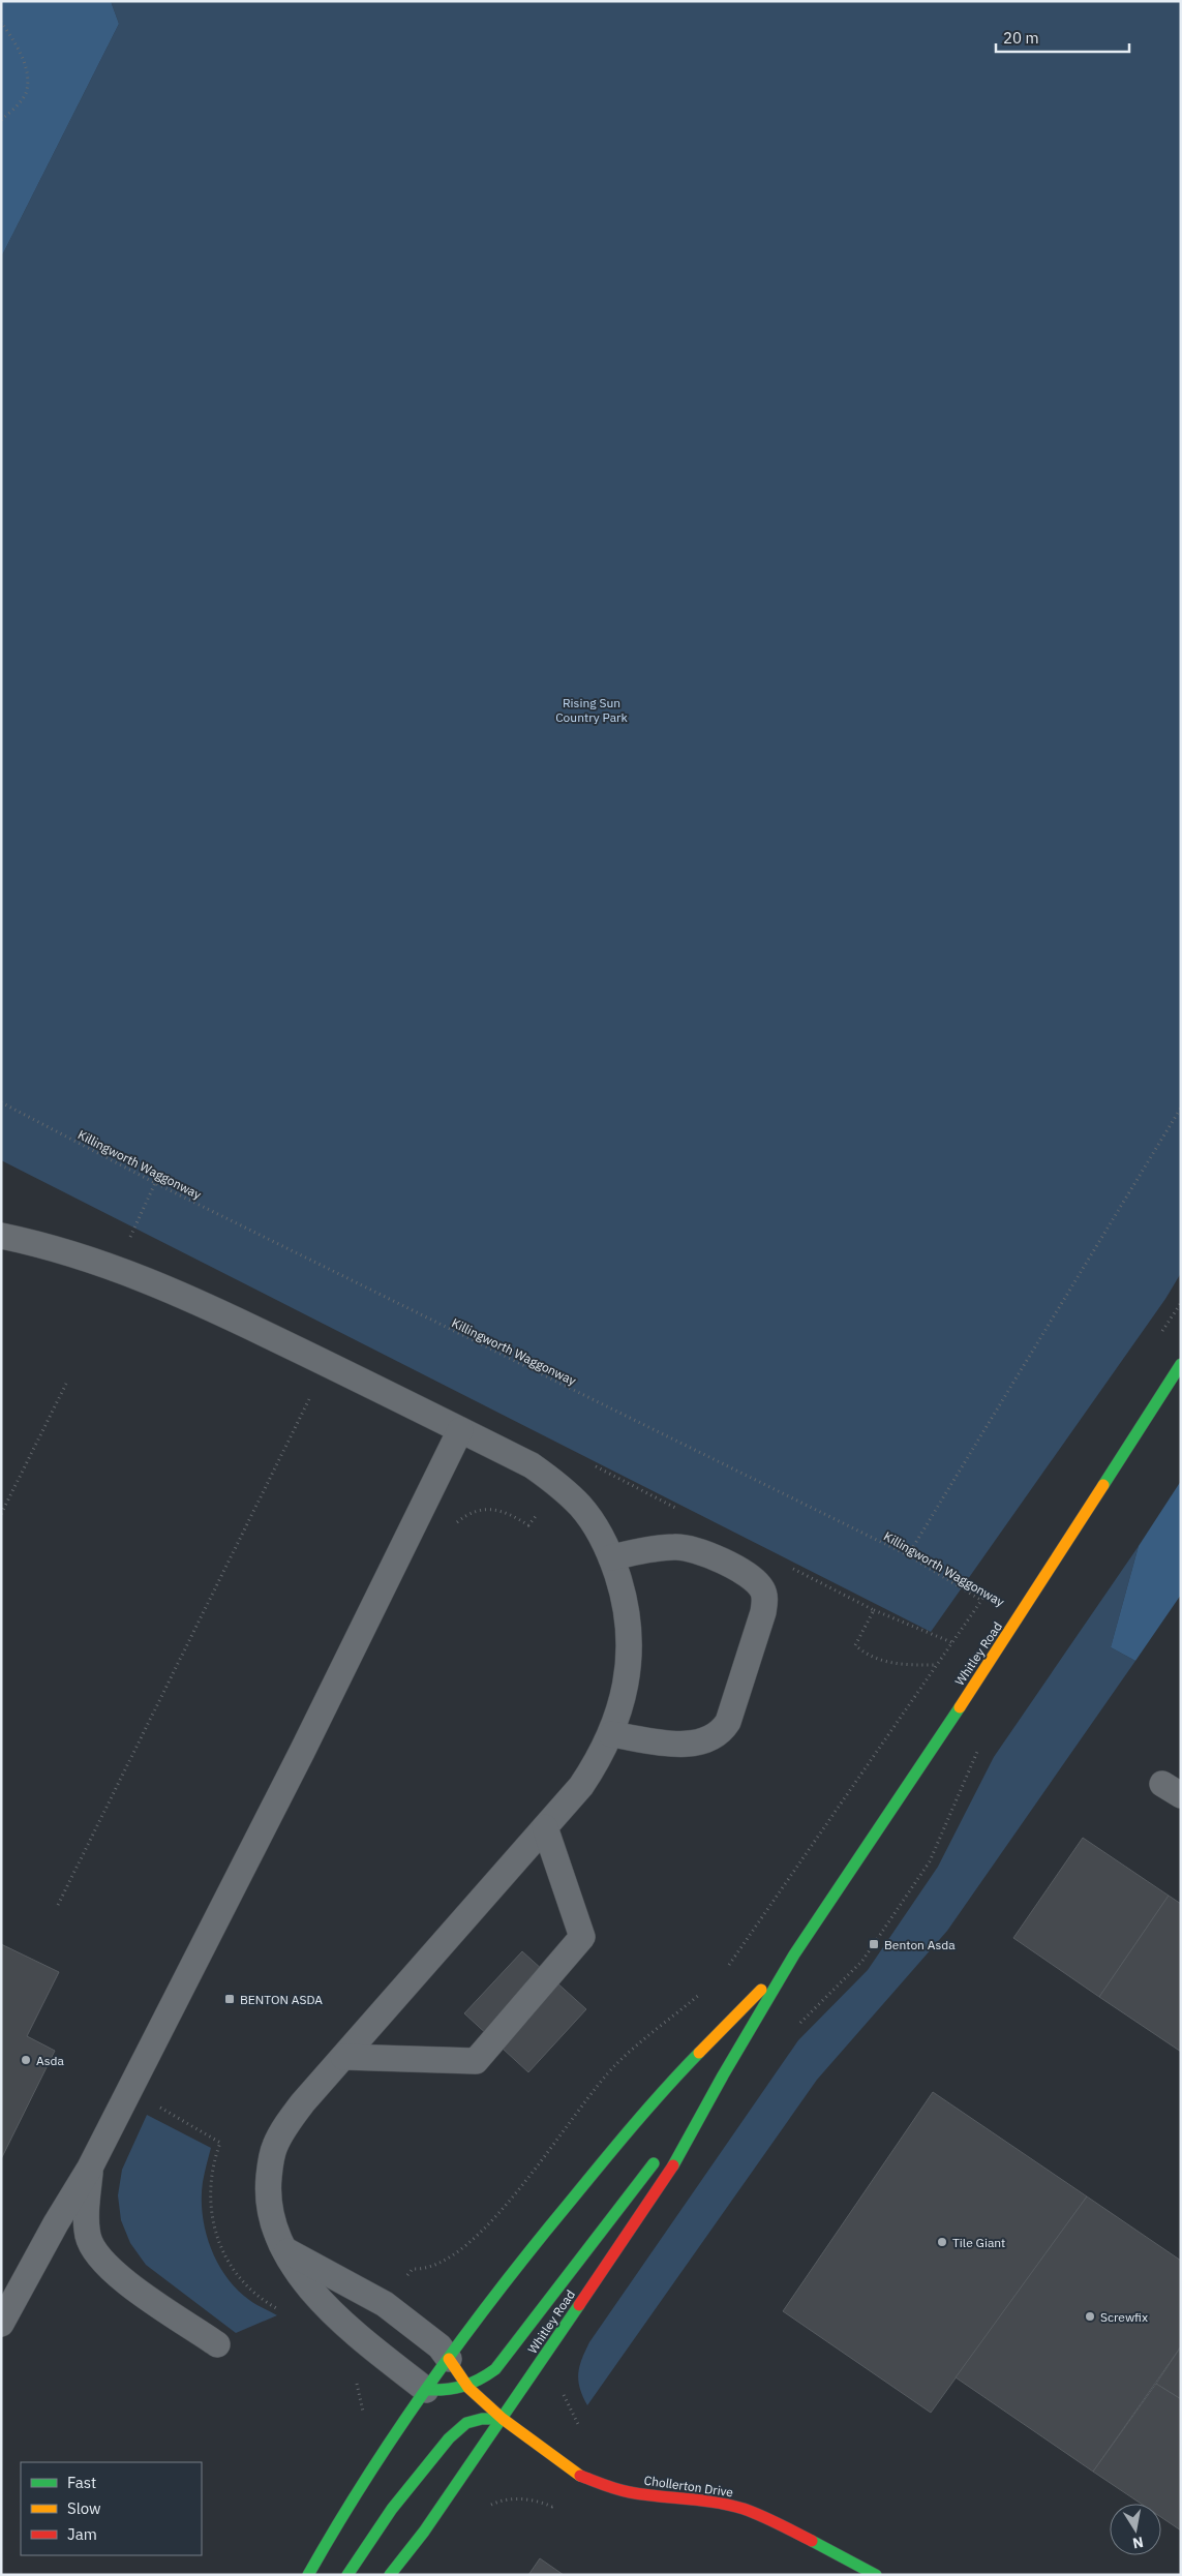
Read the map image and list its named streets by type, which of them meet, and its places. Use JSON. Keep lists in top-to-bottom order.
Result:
{
  "streets": {
    "main road": ["Whitley Road", "Chollerton Drive"],
    "path": ["Killingworth Waggonway"]
  },
  "crossings": [
    ["Killingworth Waggonway", "Whitley Road"],
    ["Whitley Road", "Chollerton Drive"]
  ],
  "parks": ["Rising Sun Country Park"],
  "places": {
    "transit": ["Benton Asda", "BENTON ASDA"],
    "other": ["Asda", "Tile Giant", "Screwfix"]
  },
  "legend": ["Fast", "Slow", "Jam"],
  "scale_bar": "20 m",
  "north": "bottom"
}
